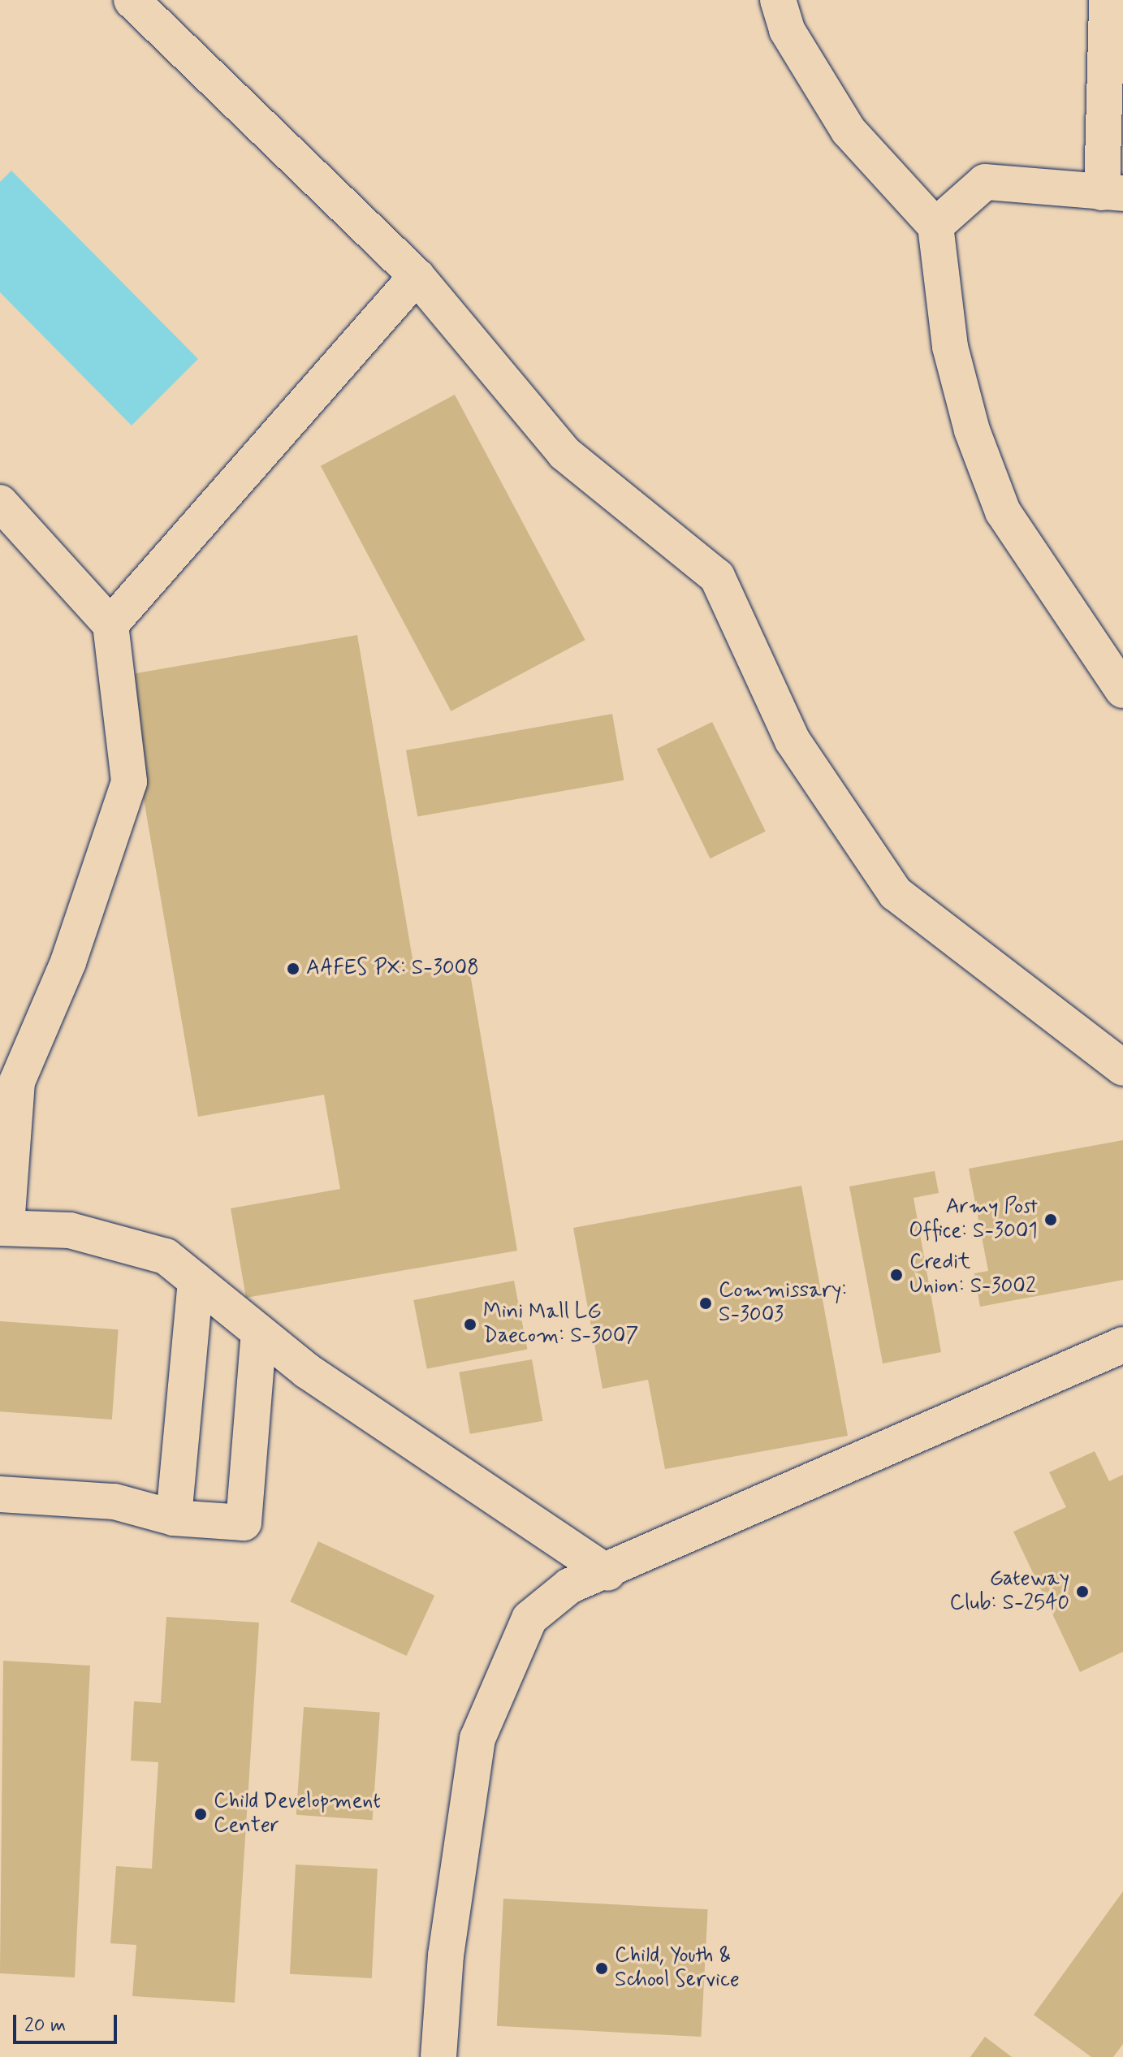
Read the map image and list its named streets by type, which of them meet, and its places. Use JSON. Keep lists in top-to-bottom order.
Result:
{
  "places": [
    "AAFES PX: S-3008",
    "Army Post Office: S-3001",
    "Credit Union: S-3002",
    "Commissary: S-3003",
    "Mini Mall LG Daecom: S-3007",
    "Gateway Club: S-2540",
    "Child Development Center",
    "Child, Youth & School Service"
  ],
  "scale_bar": "20 m"
}
